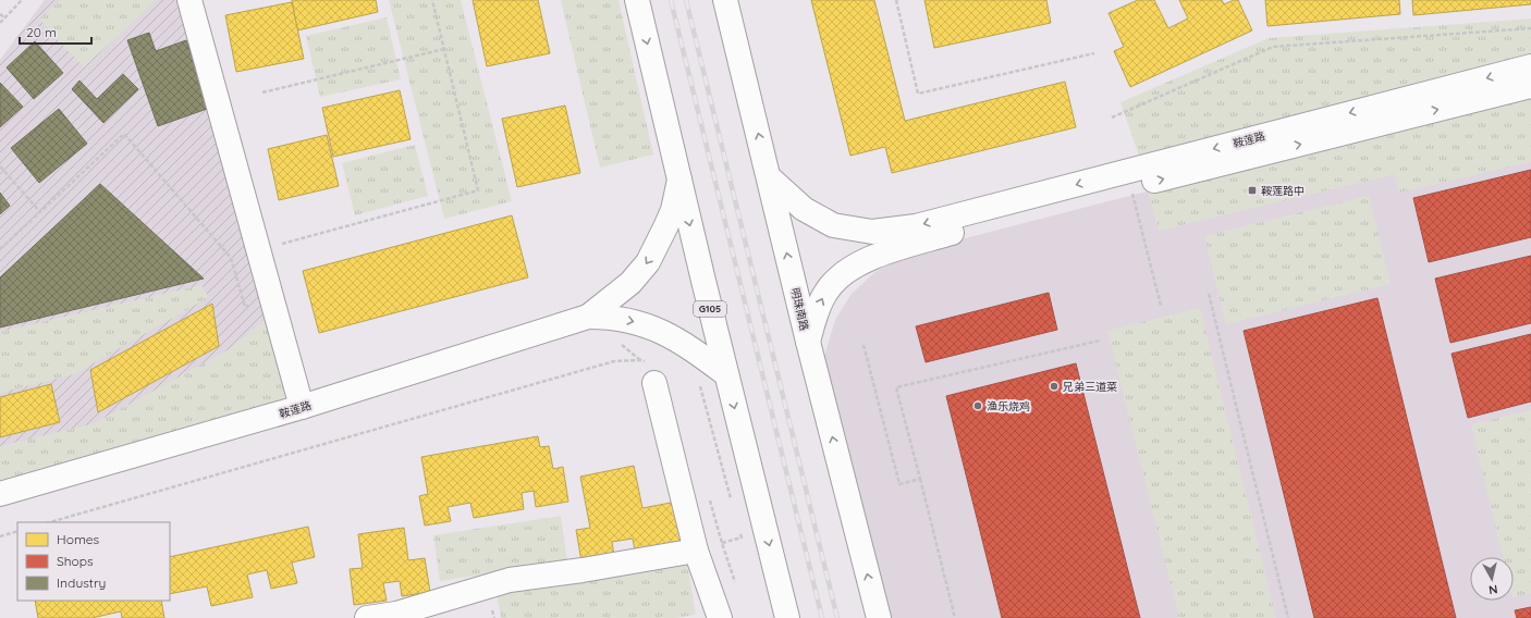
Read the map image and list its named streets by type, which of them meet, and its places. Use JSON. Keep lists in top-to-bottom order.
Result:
{
  "streets": {
    "main road": ["鞍莲路", "G105", "明珠南路"]
  },
  "places": {
    "transit": ["鞍莲路中"],
    "other": ["兄弟三道菜", "渔乐烧鸡"]
  },
  "legend": ["Homes", "Shops", "Industry"],
  "scale_bar": "20 m",
  "north": "bottom"
}
